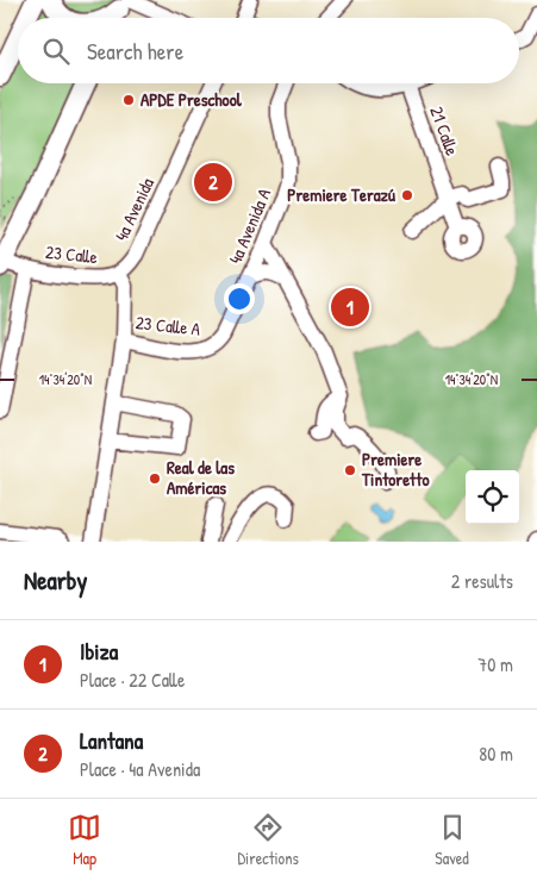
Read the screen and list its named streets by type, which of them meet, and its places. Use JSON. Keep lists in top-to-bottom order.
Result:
{
  "streets": {
    "street": [
      "21 Calle",
      "4a Avenida",
      "4a Avenida A",
      "23 Calle",
      "23 Calle A"
    ]
  },
  "crossings": [
    ["4a Avenida", "23 Calle"],
    ["4a Avenida A", "23 Calle A"]
  ],
  "places": [
    "APDE Preschool",
    "Premiere Terazú",
    "Premiere Tintoretto",
    "Real de las Américas"
  ],
  "page": {
    "search": "Search here",
    "pins": ["2", "1"],
    "heading": ["Nearby", "2 results"],
    "list": [
      {
        "mark": "1",
        "name": "Ibiza",
        "note": "Place · 22 Calle",
        "value": "70 m"
      },
      {
        "mark": "2",
        "name": "Lantana",
        "note": "Place · 4a Avenida",
        "value": "80 m"
      }
    ],
    "nav": ["Map", "Directions", "Saved"]
  },
  "coordinates": ["14°34'20\"N"]
}
